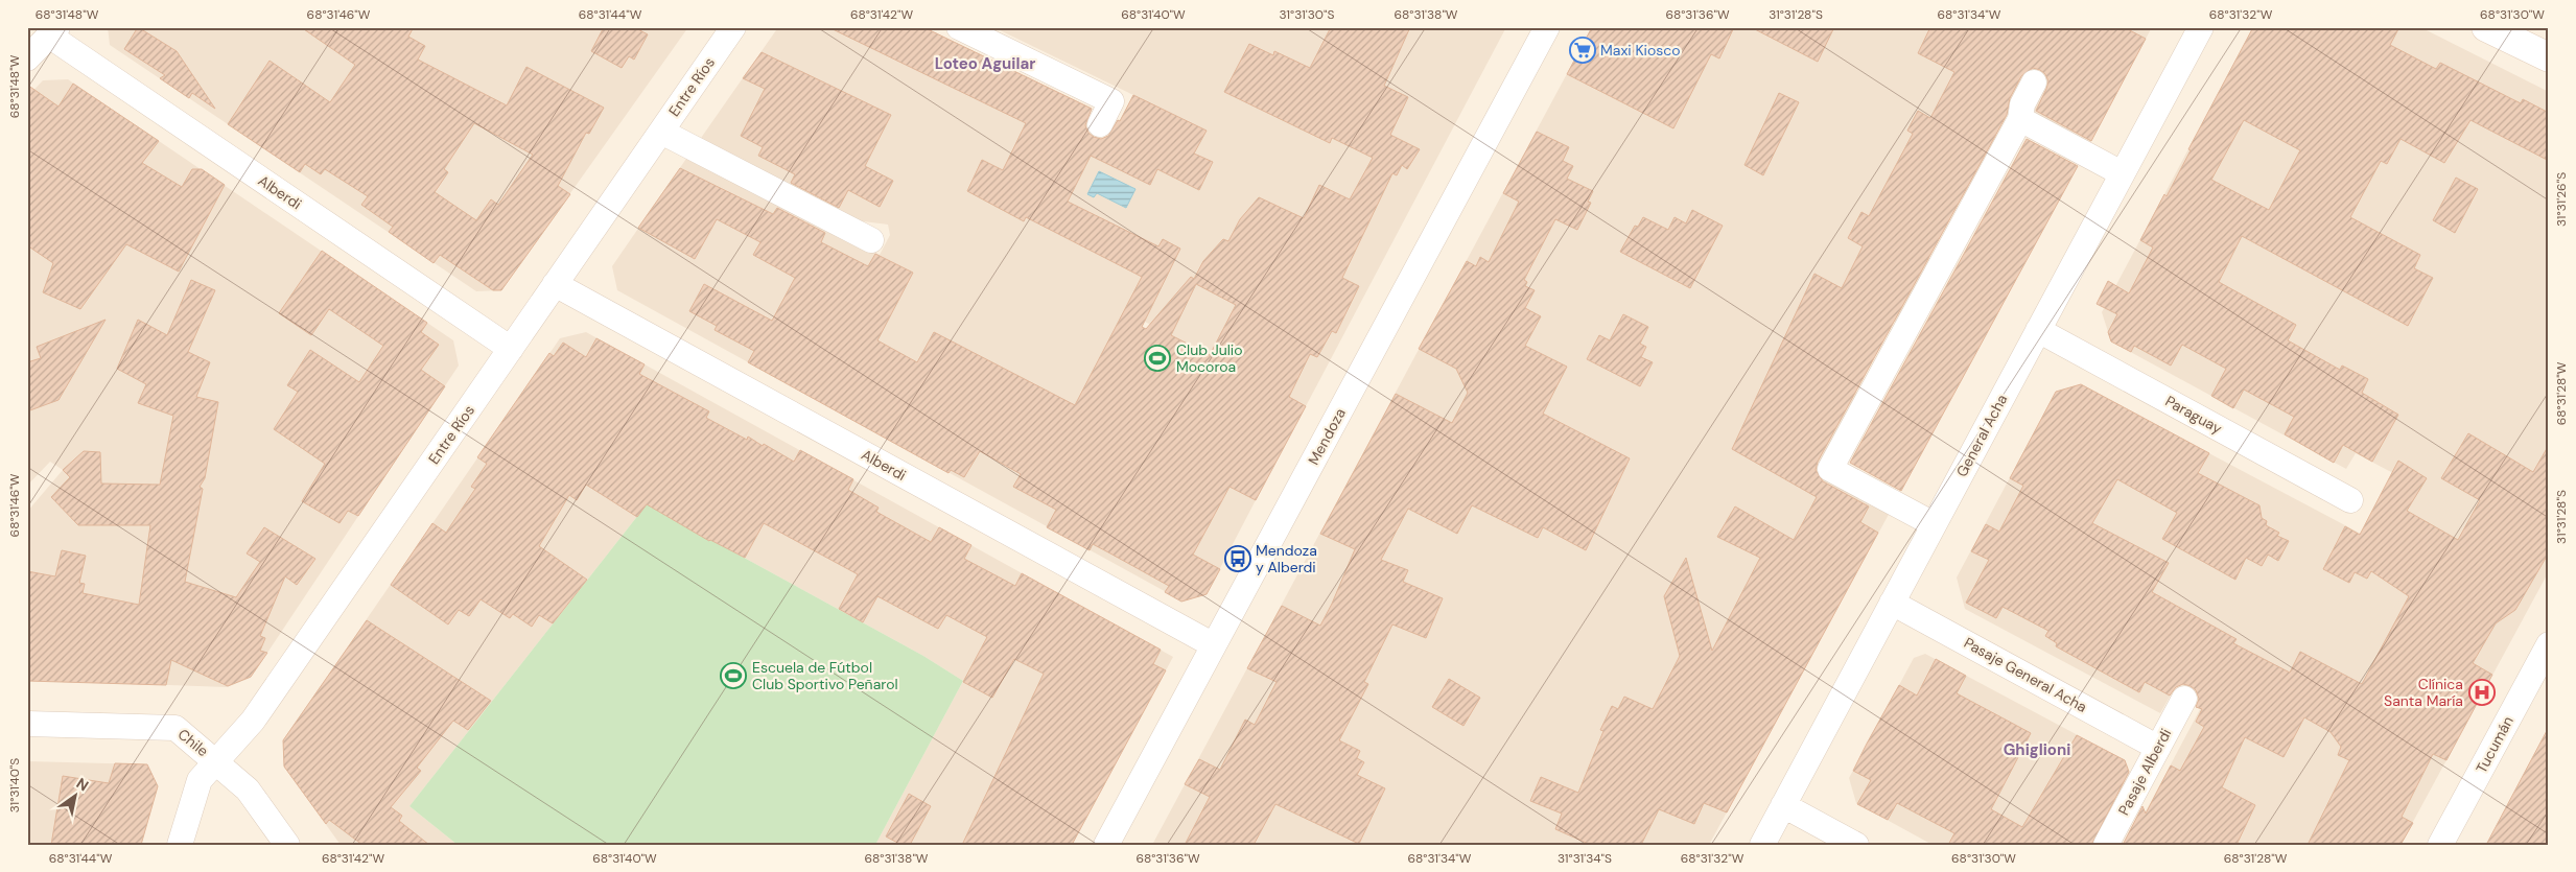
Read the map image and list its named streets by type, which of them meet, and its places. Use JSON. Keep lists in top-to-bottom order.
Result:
{
  "streets": {
    "street": [
      "Entre Ríos",
      "Alberdi",
      "Paraguay",
      "General Acha",
      "Mendoza",
      "Pasaje General Acha",
      "Chile",
      "Tucumán",
      "Pasaje Alberdi"
    ]
  },
  "crossings": [
    ["Entre Ríos", "Alberdi"],
    ["Entre Ríos", "Chile"],
    ["Alberdi", "Mendoza"],
    ["Paraguay", "General Acha"],
    ["General Acha", "Pasaje General Acha"],
    ["Pasaje General Acha", "Pasaje Alberdi"]
  ],
  "districts": ["Loteo Aguilar", "Ghiglioni"],
  "places": {
    "supermarket": ["Maxi Kiosco"],
    "sports": ["Club Julio Mocoroa", "Escuela de Fútbol Club Sportivo Peñarol"],
    "bus stop": ["Mendoza y Alberdi"],
    "hospital": ["Clínica Santa María"]
  },
  "north": "top right",
  "coordinates": [
    "68°31'48\"W",
    "68°31'46\"W",
    "68°31'44\"W",
    "68°31'42\"W",
    "68°31'40\"W",
    "31°31'30\"S",
    "68°31'38\"W",
    "68°31'36\"W",
    "31°31'28\"S",
    "68°31'34\"W",
    "68°31'32\"W",
    "68°31'30\"W",
    "31°31'26\"S",
    "68°31'28\"W",
    "31°31'40\"S",
    "31°31'34\"S"
  ]
}
